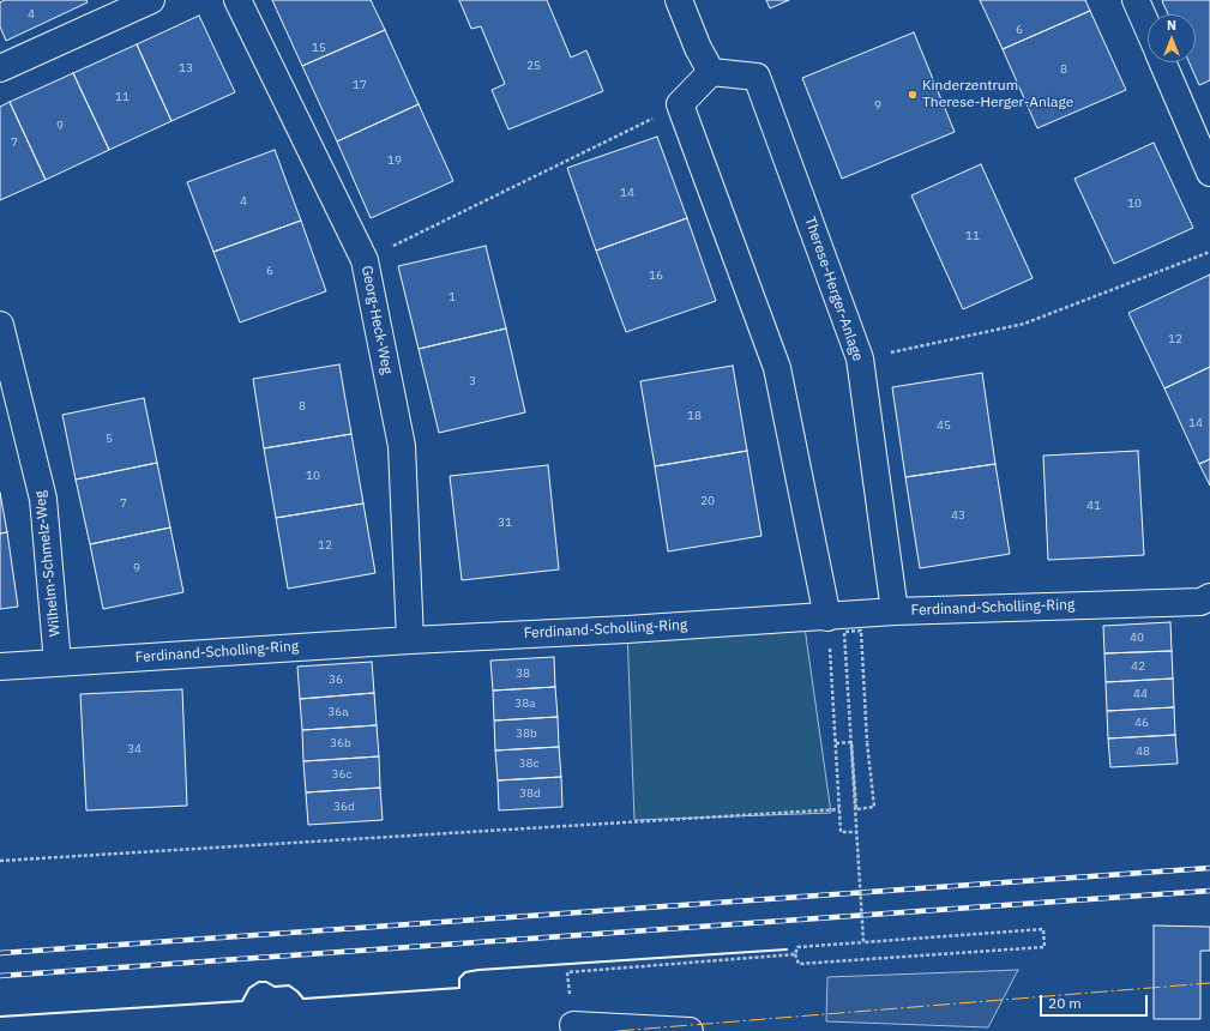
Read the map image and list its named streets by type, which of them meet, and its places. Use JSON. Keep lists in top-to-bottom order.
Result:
{
  "streets": {
    "street": [
      "Therese-Herger-Anlage",
      "Georg-Heck-Weg",
      "Wilhelm-Schmelz-Weg",
      "Ferdinand-Scholling-Ring"
    ]
  },
  "crossings": [
    ["Therese-Herger-Anlage", "Ferdinand-Scholling-Ring"],
    ["Georg-Heck-Weg", "Ferdinand-Scholling-Ring"],
    ["Wilhelm-Schmelz-Weg", "Ferdinand-Scholling-Ring"]
  ],
  "places": ["Kinderzentrum Therese-Herger-Anlage"],
  "house_numbers": [
    "4",
    "6",
    "15",
    "25",
    "13",
    "8",
    "17",
    "11",
    "9",
    "9",
    "7",
    "19",
    "14",
    "4",
    "10",
    "11",
    "6",
    "16",
    "1",
    "12",
    "3",
    "8",
    "18",
    "14",
    "45",
    "5",
    "10",
    "20",
    "7",
    "41",
    "43",
    "31",
    "12",
    "9",
    "40",
    "42",
    "38",
    "36",
    "44",
    "38a",
    "36a",
    "46",
    "38b",
    "36b",
    "34",
    "48",
    "38c",
    "36c",
    "38d",
    "36d"
  ],
  "scale_bar": "20 m",
  "north": "top"
}
